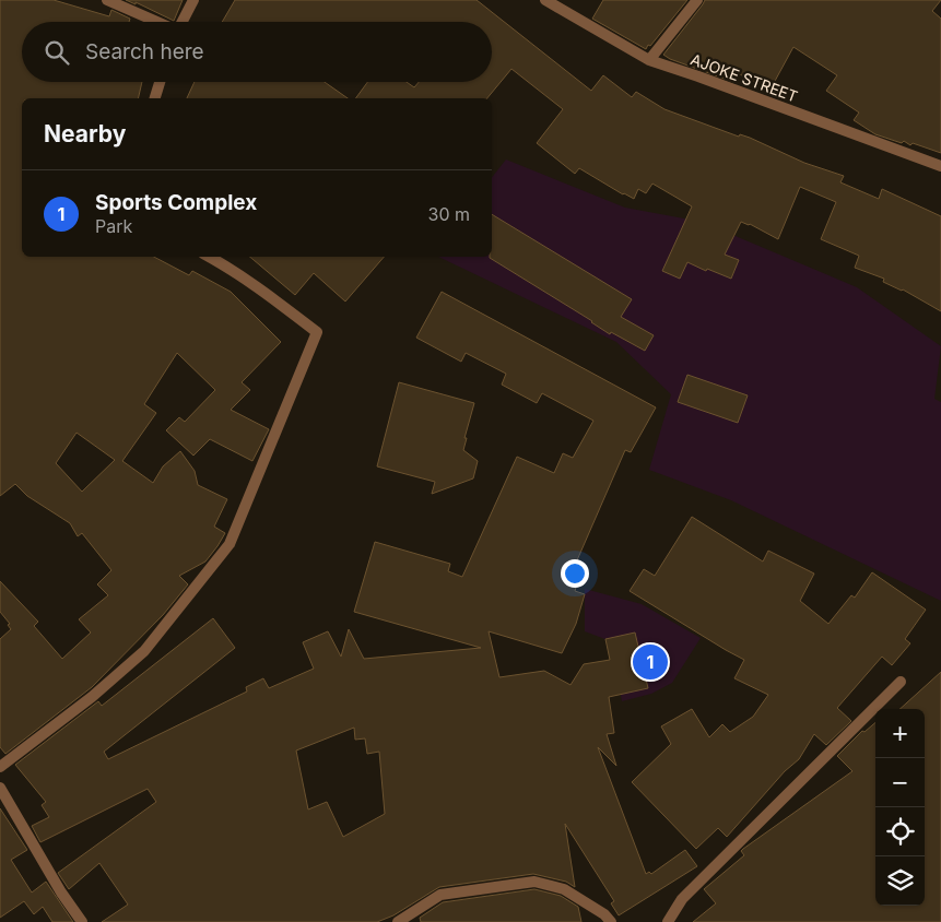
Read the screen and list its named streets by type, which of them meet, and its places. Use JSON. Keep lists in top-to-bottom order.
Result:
{
  "streets": {
    "street": ["AJOKE STREET"]
  },
  "page": {
    "search": "Search here",
    "heading": "Nearby",
    "list": [
      {
        "mark": "1",
        "name": "Sports Complex",
        "note": "Park",
        "value": "30 m"
      }
    ],
    "pins": "1",
    "map_buttons": ["+", "−"]
  }
}
